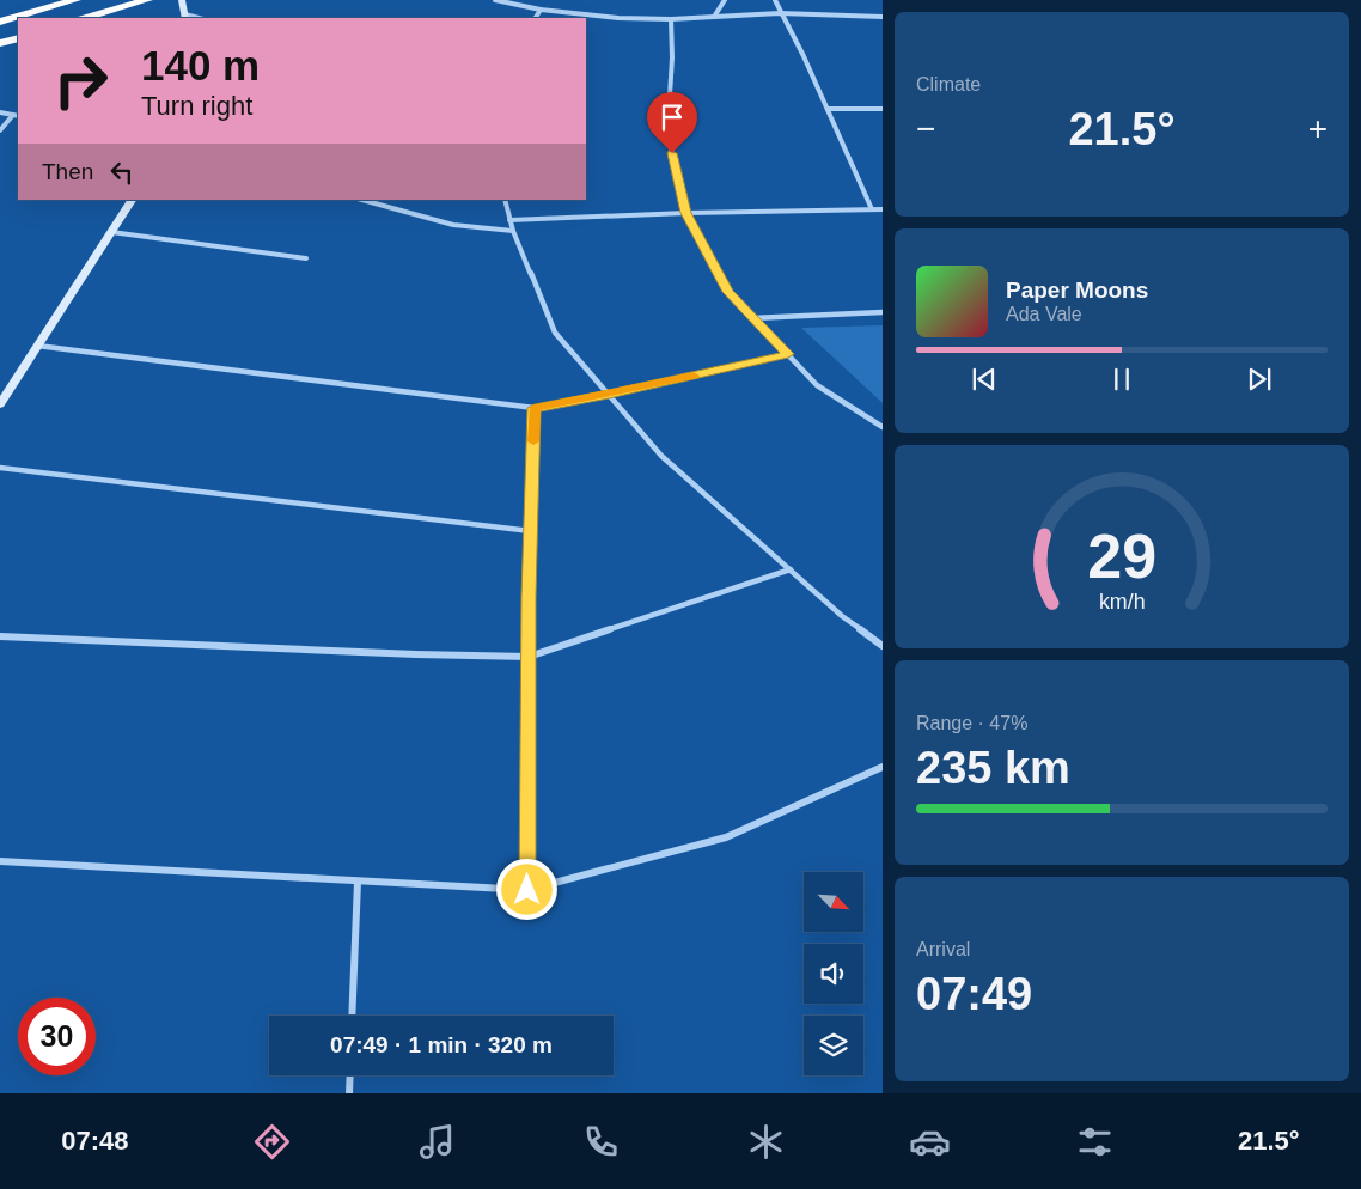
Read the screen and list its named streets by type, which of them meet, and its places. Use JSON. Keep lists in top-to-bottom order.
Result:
{
  "north": "bottom right",
  "page": {
    "tile": [
      "Climate",
      ["Range · 47%", "235 km"],
      ["Arrival", "07:49"]
    ],
    "turn": ["140 m", "Turn right"],
    "heat": ["−", "21.5°", "+"],
    "then": "Then",
    "song": ["Paper Moons", "Ada Vale"],
    "limit": "30",
    "trip": "07:49 · 1 min · 320 m",
    "tabs": ["07:48", "21.5°"],
    "gauge": ["29", "km/h"]
  }
}
